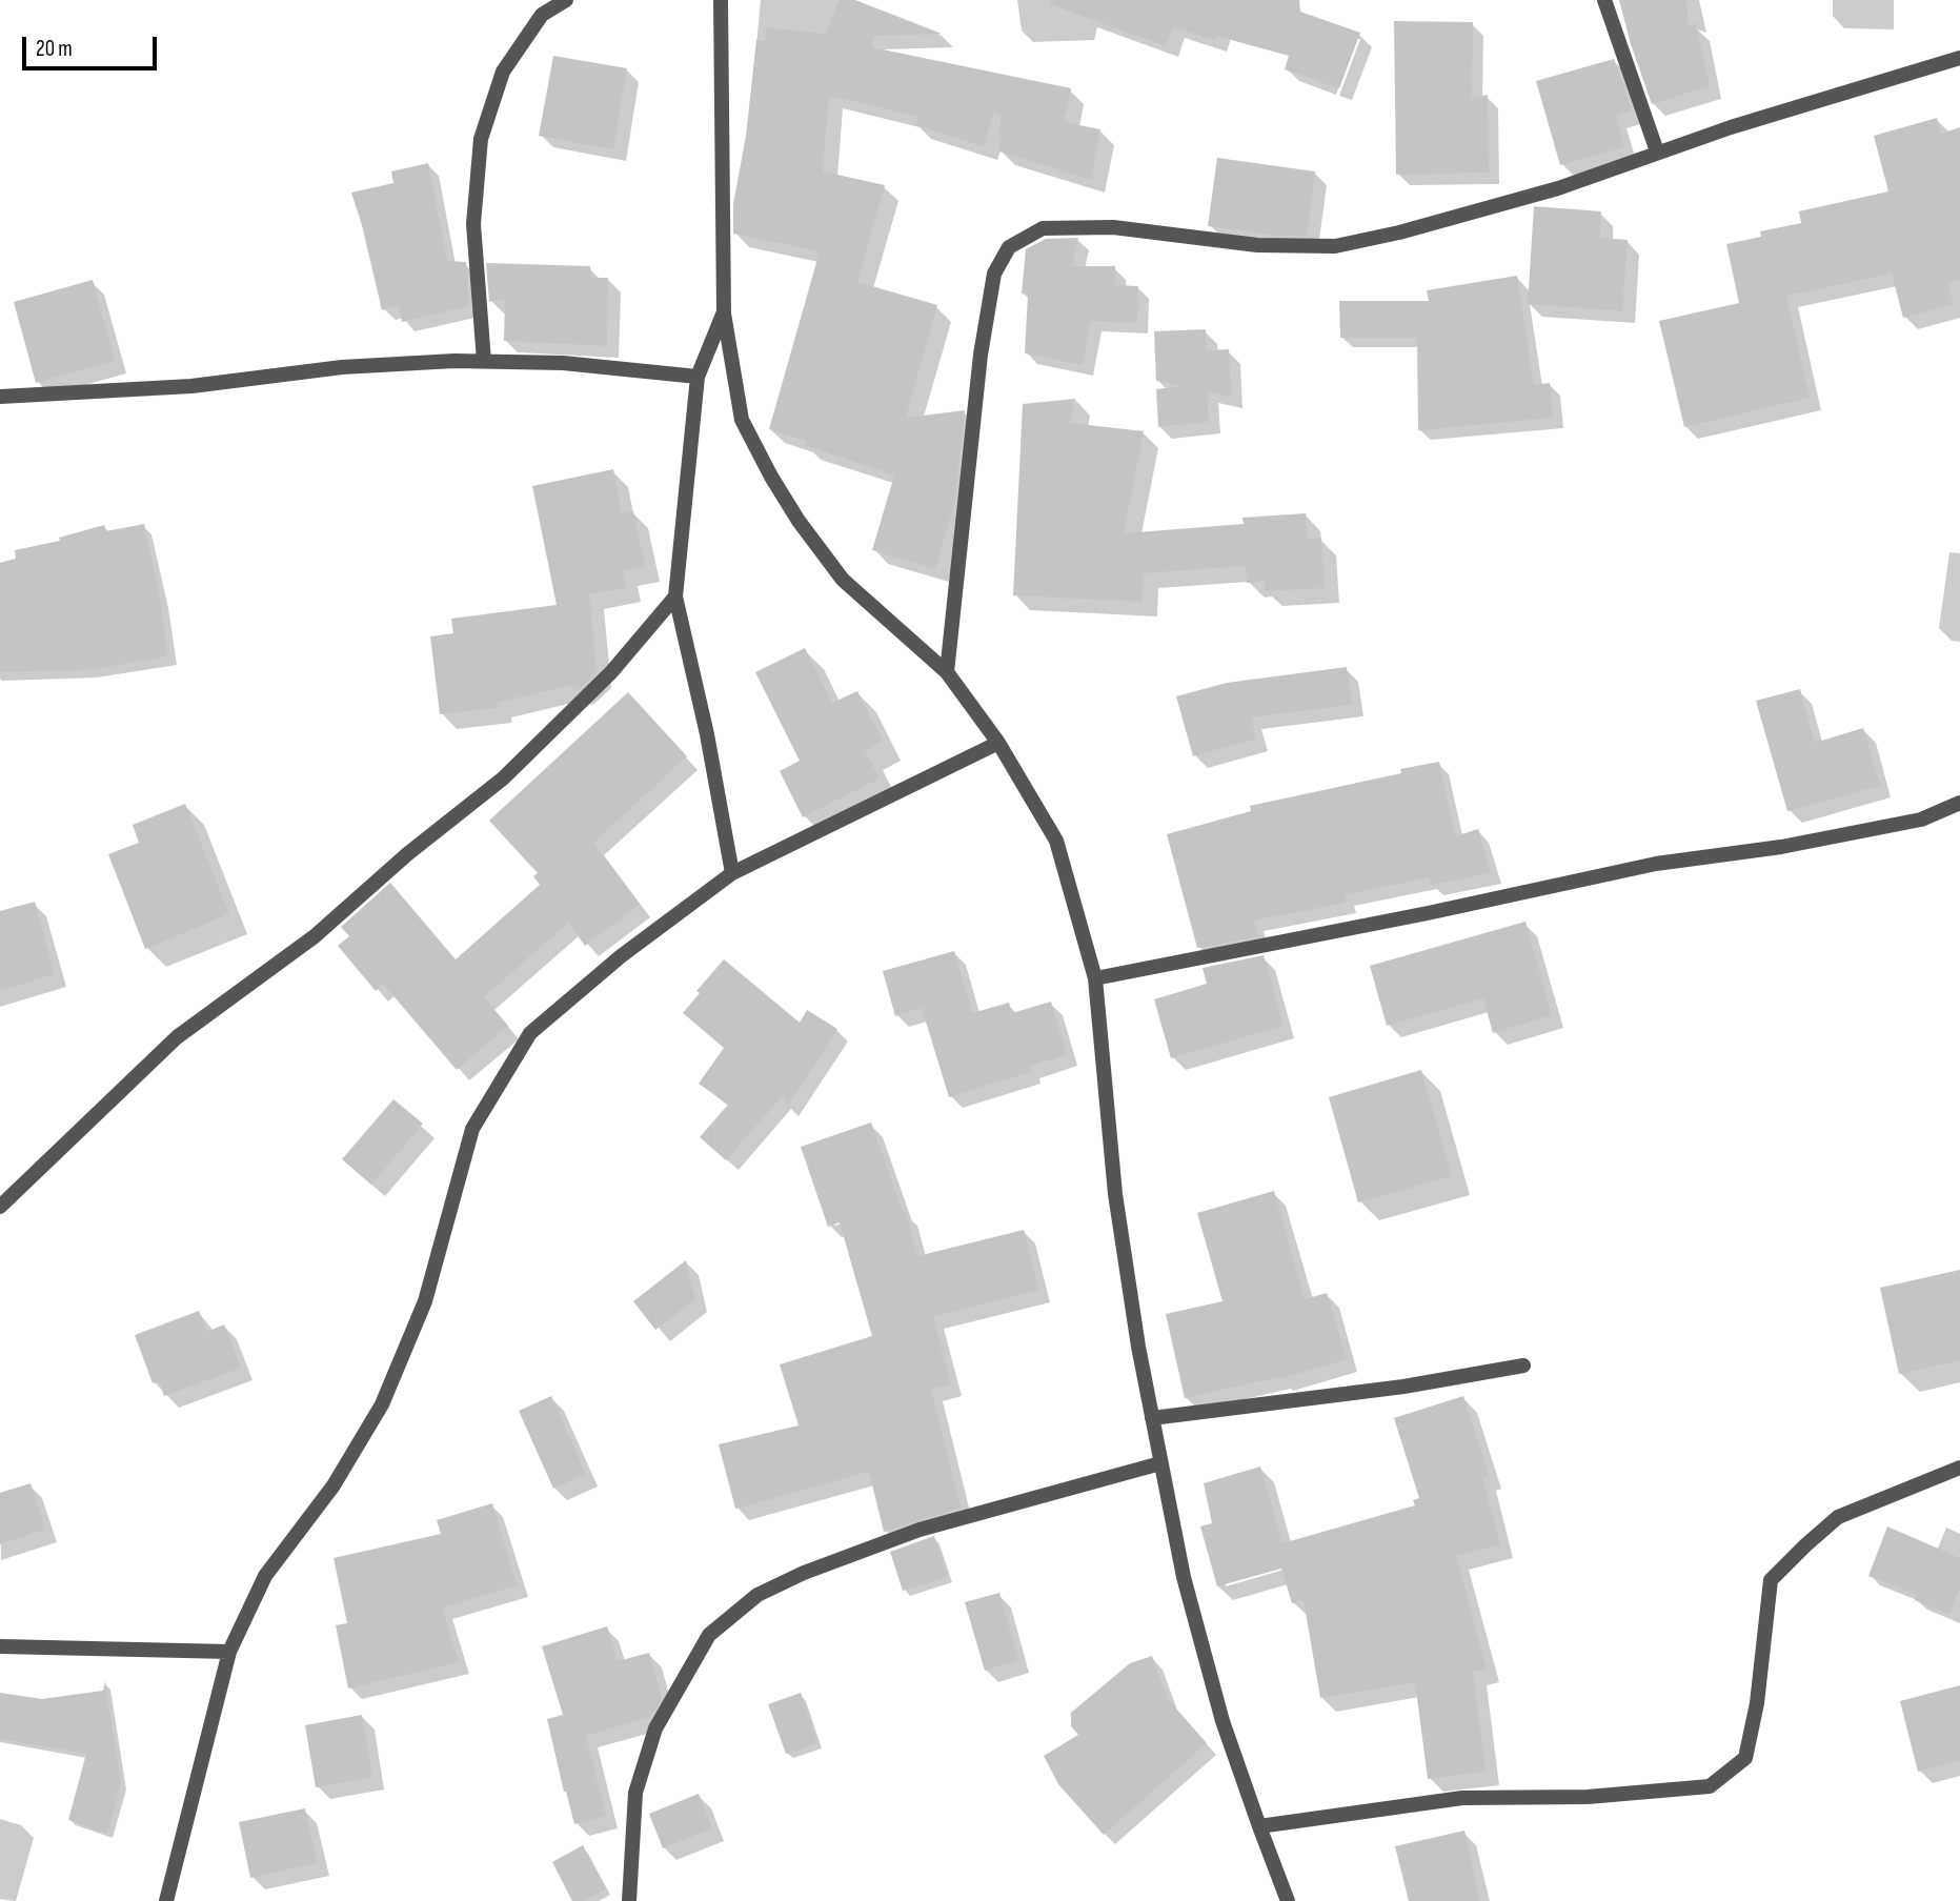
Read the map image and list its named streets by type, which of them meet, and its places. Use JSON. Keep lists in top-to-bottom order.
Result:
{
  "scale_bar": "20 m"
}
